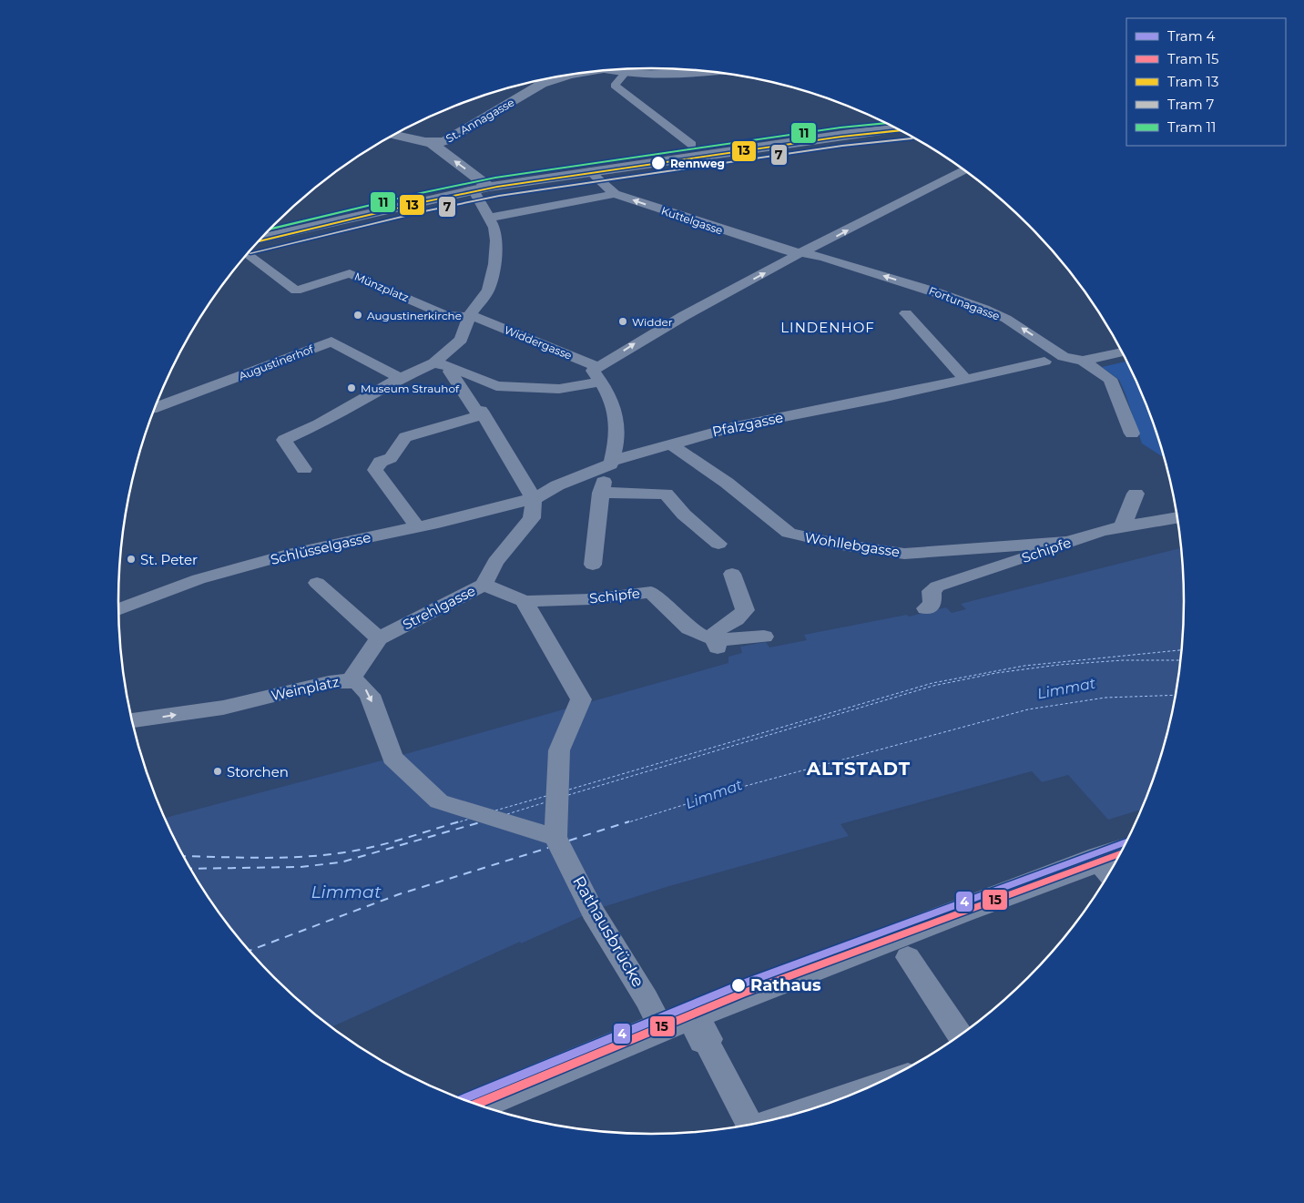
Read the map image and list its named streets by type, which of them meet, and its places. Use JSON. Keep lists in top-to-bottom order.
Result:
{
  "streets": {
    "street": [
      "St. Annagasse",
      "Kuttelgasse",
      "Münzplatz",
      "Fortunagasse",
      "Widdergasse",
      "Augustinerhof",
      "Pfalzgasse",
      "Wohllebgasse",
      "Schlüsselgasse",
      "Schipfe",
      "Strehlgasse",
      "Weinplatz",
      "Rathausbrücke"
    ]
  },
  "crossings": [
    ["Kuttelgasse", "Fortunagasse"],
    ["Münzplatz", "Widdergasse"],
    ["Pfalzgasse", "Wohllebgasse"],
    ["Wohllebgasse", "Schipfe"],
    ["Schlüsselgasse", "Strehlgasse"],
    ["Schipfe", "Strehlgasse"],
    ["Schipfe", "Rathausbrücke"],
    ["Strehlgasse", "Weinplatz"],
    ["Weinplatz", "Rathausbrücke"]
  ],
  "one_way": ["Weinplatz"],
  "districts": ["LINDENHOF", "ALTSTADT"],
  "water": ["Limmat"],
  "places": [
    "Rennweg",
    "Augustinerkirche",
    "Widder",
    "Museum Strauhof",
    "St. Peter",
    "Storchen",
    "Rathaus"
  ],
  "lines": [
    "tram line 11",
    "tram line 13",
    "tram line 7",
    "tram line 4",
    "tram line 15"
  ],
  "legend": [
    "Tram 4",
    "Tram 15",
    "Tram 13",
    "Tram 7",
    "Tram 11"
  ]
}
